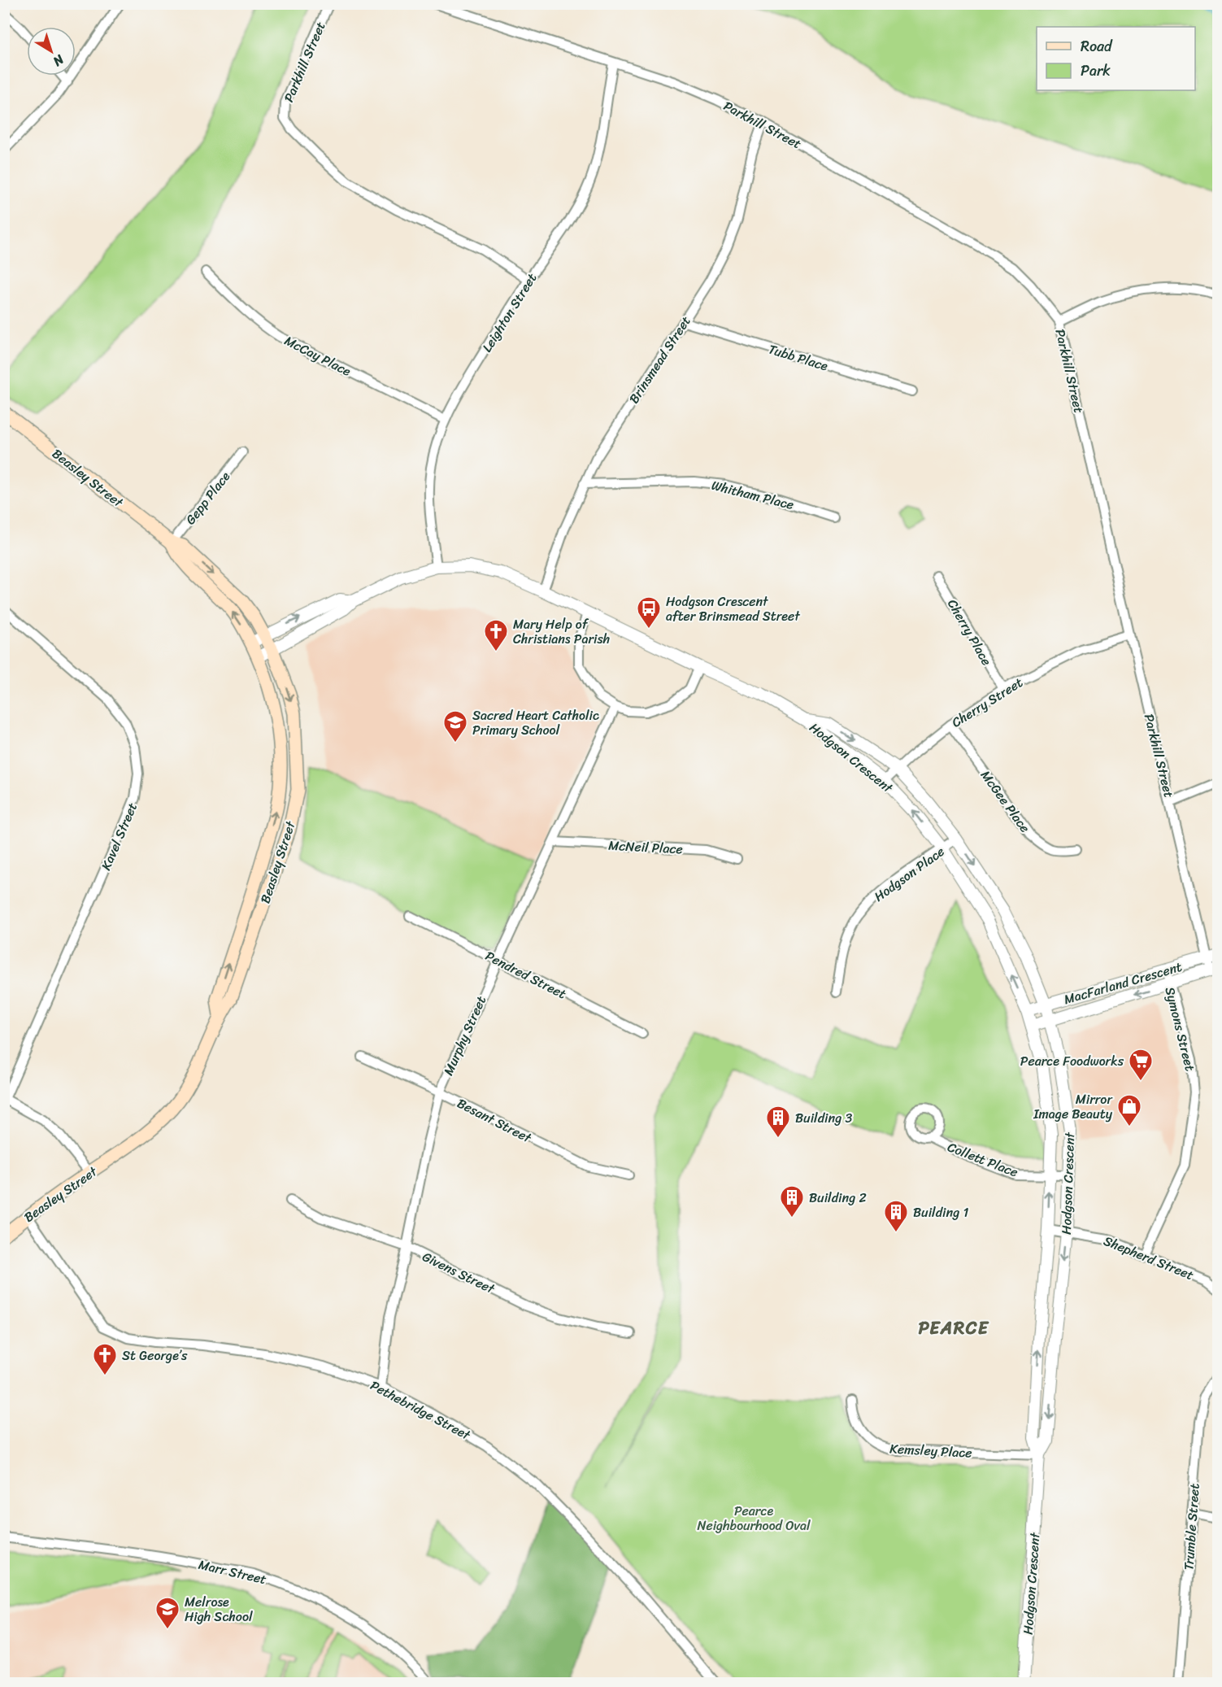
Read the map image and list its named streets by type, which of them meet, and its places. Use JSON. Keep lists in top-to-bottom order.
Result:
{
  "streets": {
    "main road": ["Beasley Street"],
    "street": [
      "Parkhill Street",
      "Leighton Street",
      "McCay Place",
      "Tubb Place",
      "Brinsmead Street",
      "Whitham Place",
      "Gepp Place",
      "Cherry Place",
      "Cherry Street",
      "Hodgson Crescent",
      "McGee Place",
      "Kavel Street",
      "McNeil Place",
      "Hodgson Place",
      "Pendred Street",
      "MacFarland Crescent",
      "Symons Street",
      "Murphy Street",
      "Besant Street",
      "Collett Place",
      "Shepherd Street",
      "Givens Street",
      "Pethebridge Street",
      "Kemsley Place",
      "Trumble Street",
      "Marr Street"
    ]
  },
  "crossings": [
    ["Parkhill Street", "Leighton Street"],
    ["Parkhill Street", "Brinsmead Street"],
    ["Parkhill Street", "Cherry Street"],
    ["Parkhill Street", "MacFarland Crescent"],
    ["Leighton Street", "McCay Place"],
    ["Leighton Street", "Hodgson Crescent"],
    ["Tubb Place", "Brinsmead Street"],
    ["Brinsmead Street", "Whitham Place"],
    ["Brinsmead Street", "Hodgson Crescent"],
    ["Beasley Street", "Gepp Place"],
    ["Beasley Street", "Hodgson Crescent"],
    ["Beasley Street", "Pethebridge Street"],
    ["Cherry Place", "Cherry Street"],
    ["Cherry Street", "Hodgson Crescent"],
    ["Cherry Street", "McGee Place"],
    ["Hodgson Crescent", "Hodgson Place"],
    ["Hodgson Crescent", "MacFarland Crescent"],
    ["Hodgson Crescent", "Collett Place"],
    ["Hodgson Crescent", "Shepherd Street"],
    ["Hodgson Crescent", "Kemsley Place"],
    ["McNeil Place", "Murphy Street"],
    ["Pendred Street", "Murphy Street"],
    ["MacFarland Crescent", "Symons Street"],
    ["Symons Street", "Shepherd Street"],
    ["Murphy Street", "Besant Street"],
    ["Murphy Street", "Givens Street"],
    ["Murphy Street", "Pethebridge Street"]
  ],
  "districts": ["PEARCE"],
  "parks": ["Pearce Neighbourhood Oval"],
  "places": {
    "bus stop": ["Hodgson Crescent after Brinsmead Street"],
    "church": ["Mary Help of Christians Parish", "St George’s"],
    "school or university": ["Sacred Heart Catholic Primary School", "Melrose High School"],
    "supermarket": ["Pearce Foodworks"],
    "shop": ["Mirror Image Beauty"],
    "building": ["Building 3", "Building 2", "Building 1"]
  },
  "legend": ["Road", "Park"],
  "north": "bottom right"
}
